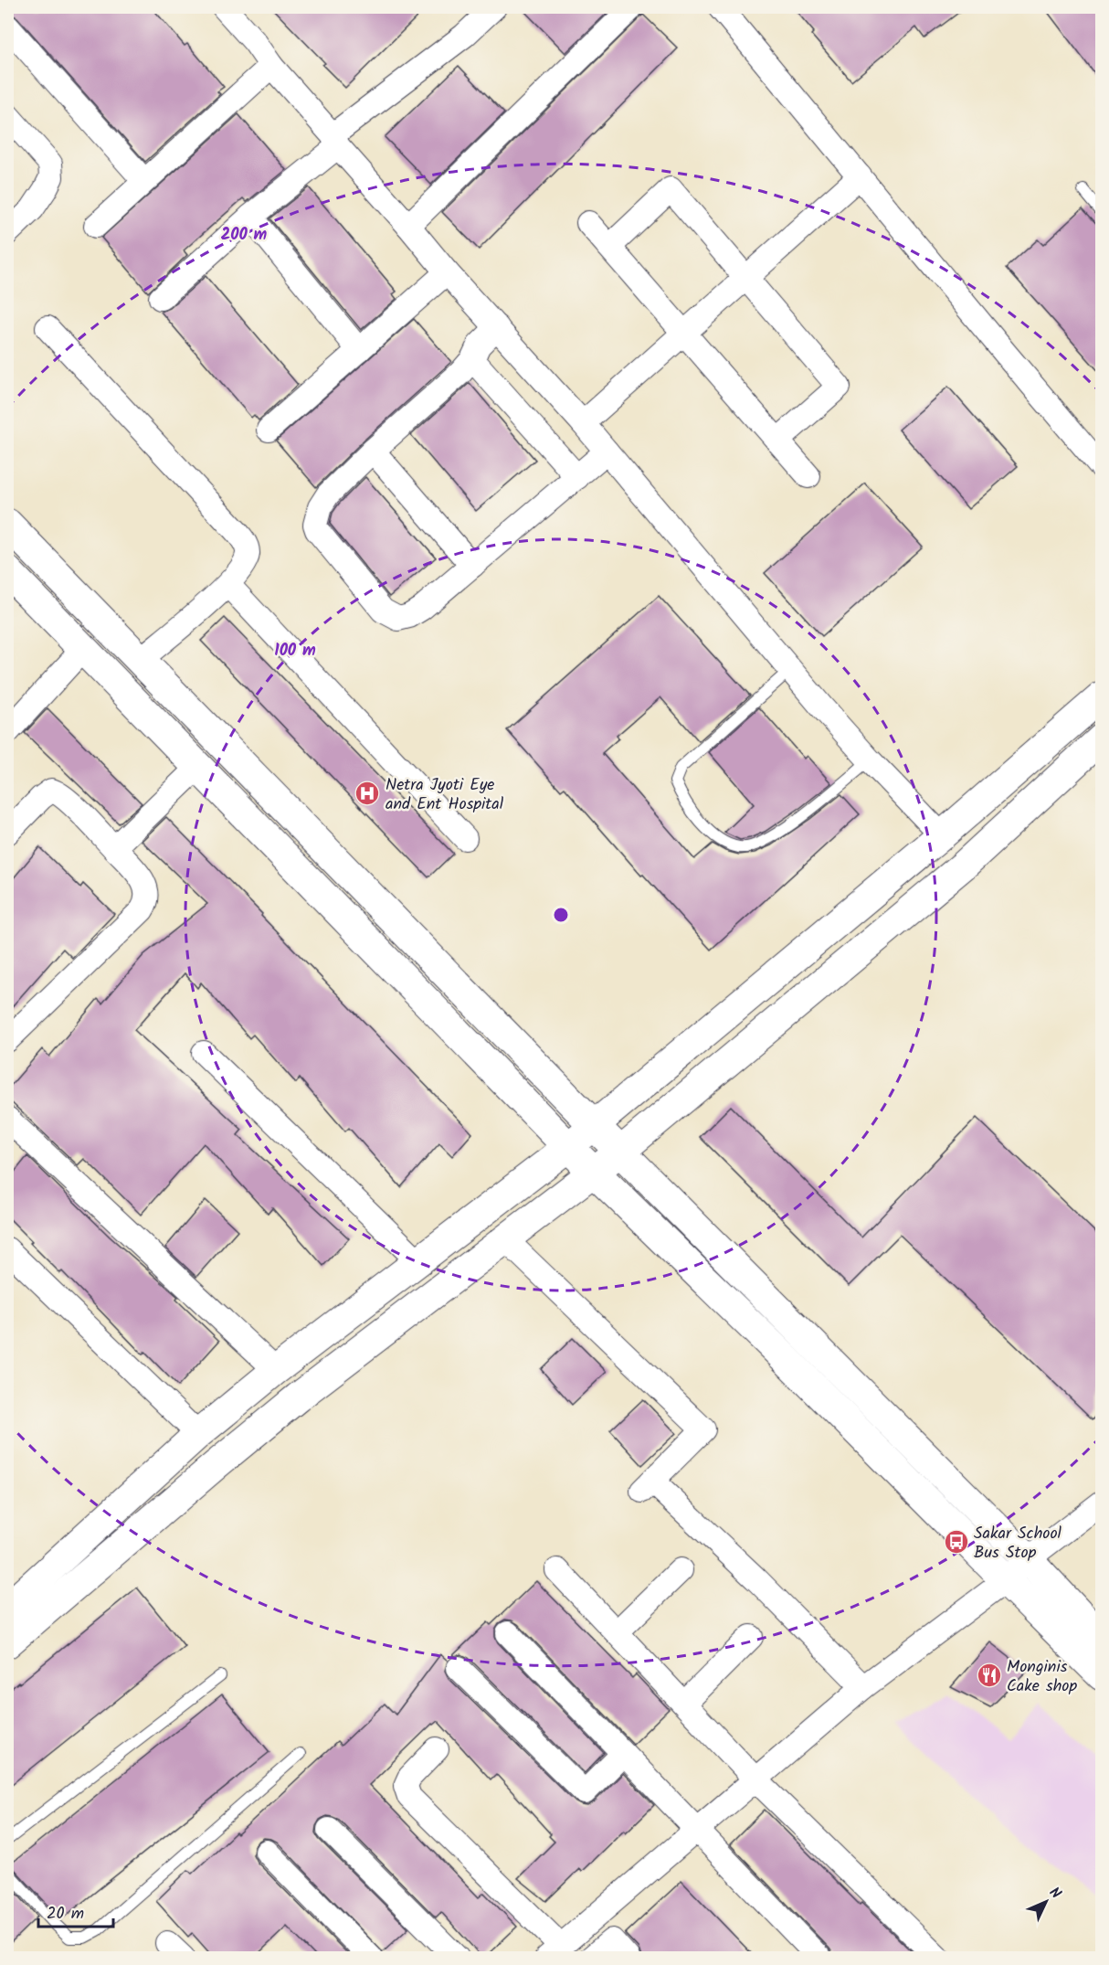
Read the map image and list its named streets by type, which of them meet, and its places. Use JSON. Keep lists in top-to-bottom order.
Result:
{
  "places": {
    "hospital": ["Netra Jyoti Eye and Ent Hospital"],
    "bus stop": ["Sakar School Bus Stop"],
    "restaurant": ["Monginis Cake shop"]
  },
  "scale_bar": "20 m",
  "north": "top right",
  "rings": ["200 m", "100 m"]
}
